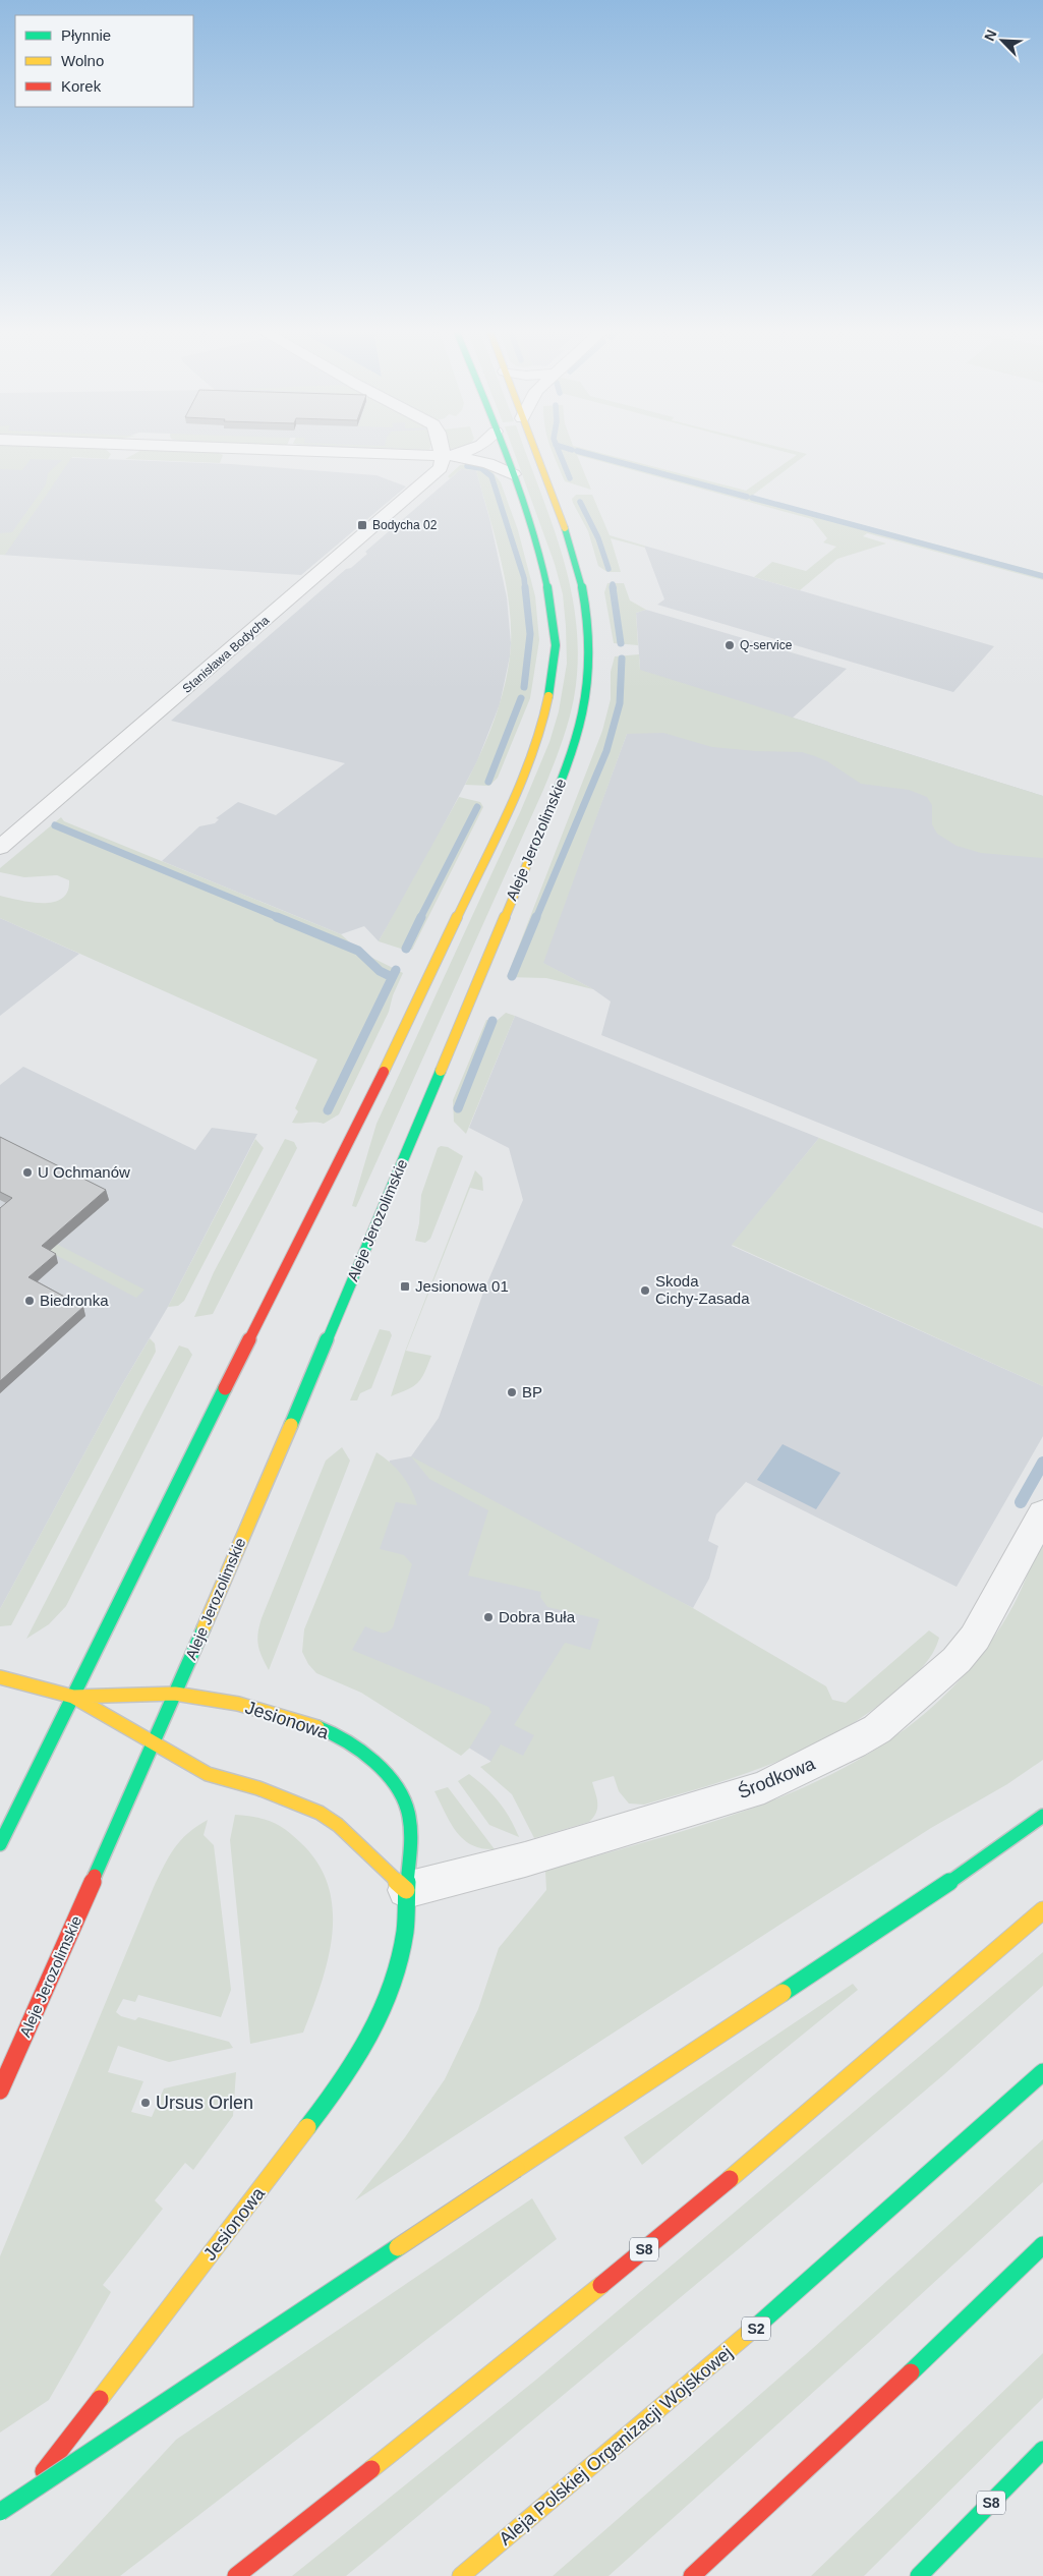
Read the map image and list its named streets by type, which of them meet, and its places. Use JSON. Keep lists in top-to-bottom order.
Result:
{
  "streets": {
    "main road": [
      "Aleje Jerozolimskie",
      "Jesionowa",
      "S8",
      "S2",
      "Aleja Polskiej Organizacji Wojskowej"
    ],
    "street": ["Stanisława Bodycha", "Środkowa"]
  },
  "crossings": [
    ["Aleje Jerozolimskie", "Jesionowa"],
    ["Jesionowa", "Środkowa"]
  ],
  "places": {
    "transit": ["Bodycha 02", "Jesionowa 01"],
    "other": [
      "Q-service",
      "U Ochmanów",
      "Skoda Cichy-Zasada",
      "Biedronka",
      "BP",
      "Dobra Buła",
      "Ursus Orlen"
    ]
  },
  "legend": ["Płynnie", "Wolno", "Korek"],
  "north": "top left"
}
